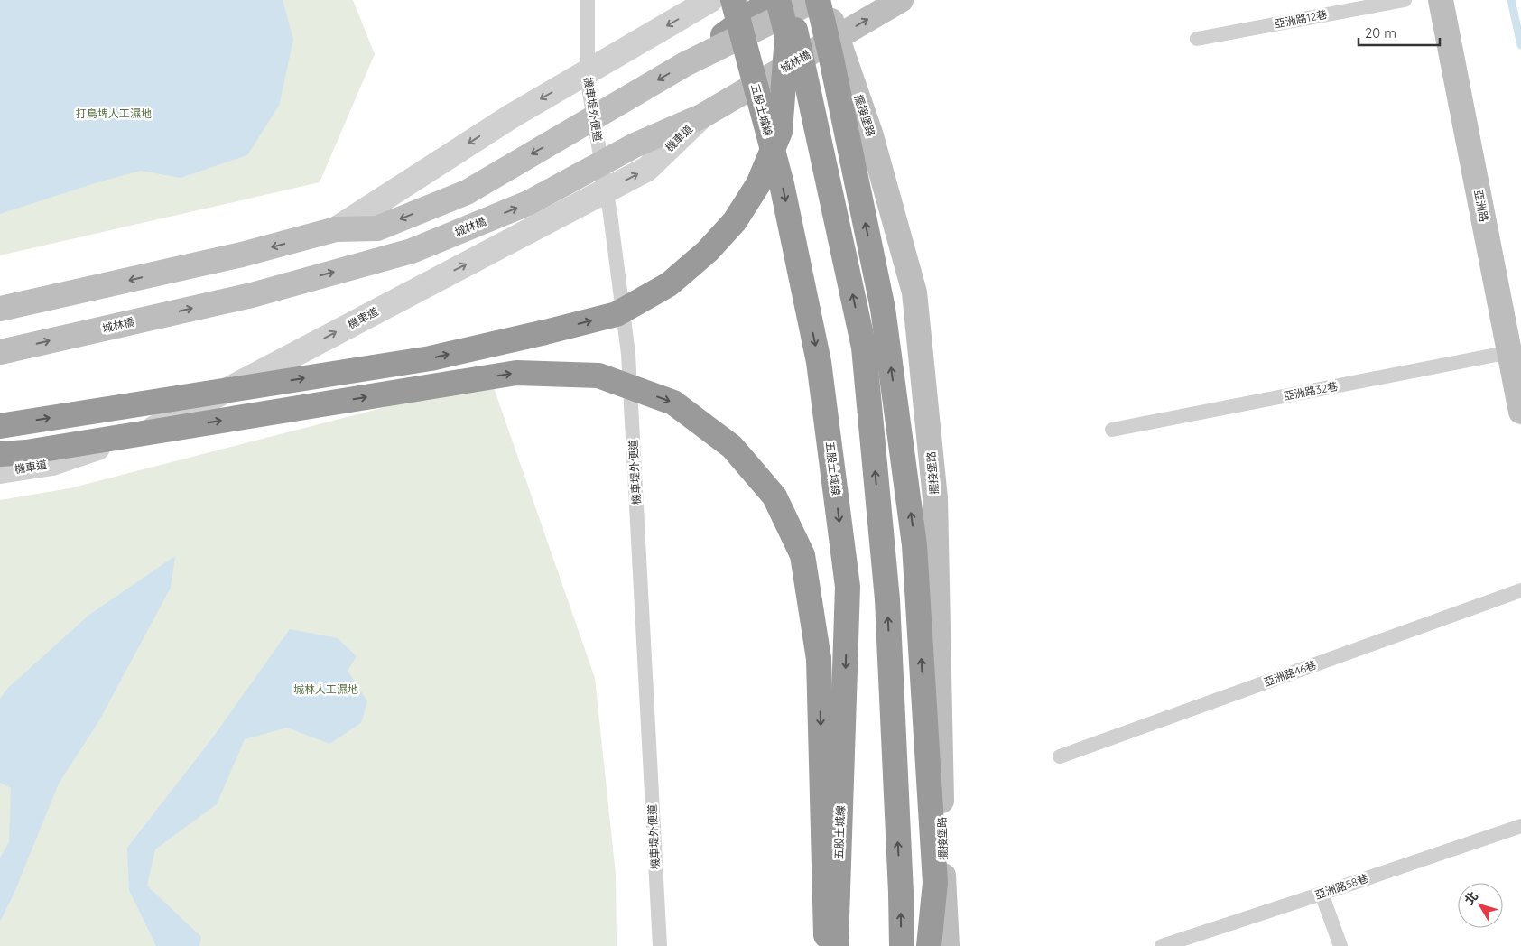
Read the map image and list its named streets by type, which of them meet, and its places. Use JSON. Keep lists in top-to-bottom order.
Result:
{
  "streets": {
    "highway": ["五股土城線"],
    "street": [
      "城林橋",
      "擺接堡路",
      "機車道",
      "亞洲路"
    ],
    "lane": [
      "亞洲路12巷",
      "機車堤外便道",
      "亞洲路32巷",
      "亞洲路46巷",
      "亞洲路58巷"
    ]
  },
  "crossings": [
    ["城林橋", "機車道"],
    ["亞洲路", "亞洲路32巷"]
  ],
  "parks": ["打鳥埤人工濕地", "城林人工濕地"],
  "scale_bar": "20 m",
  "north": "top left"
}
